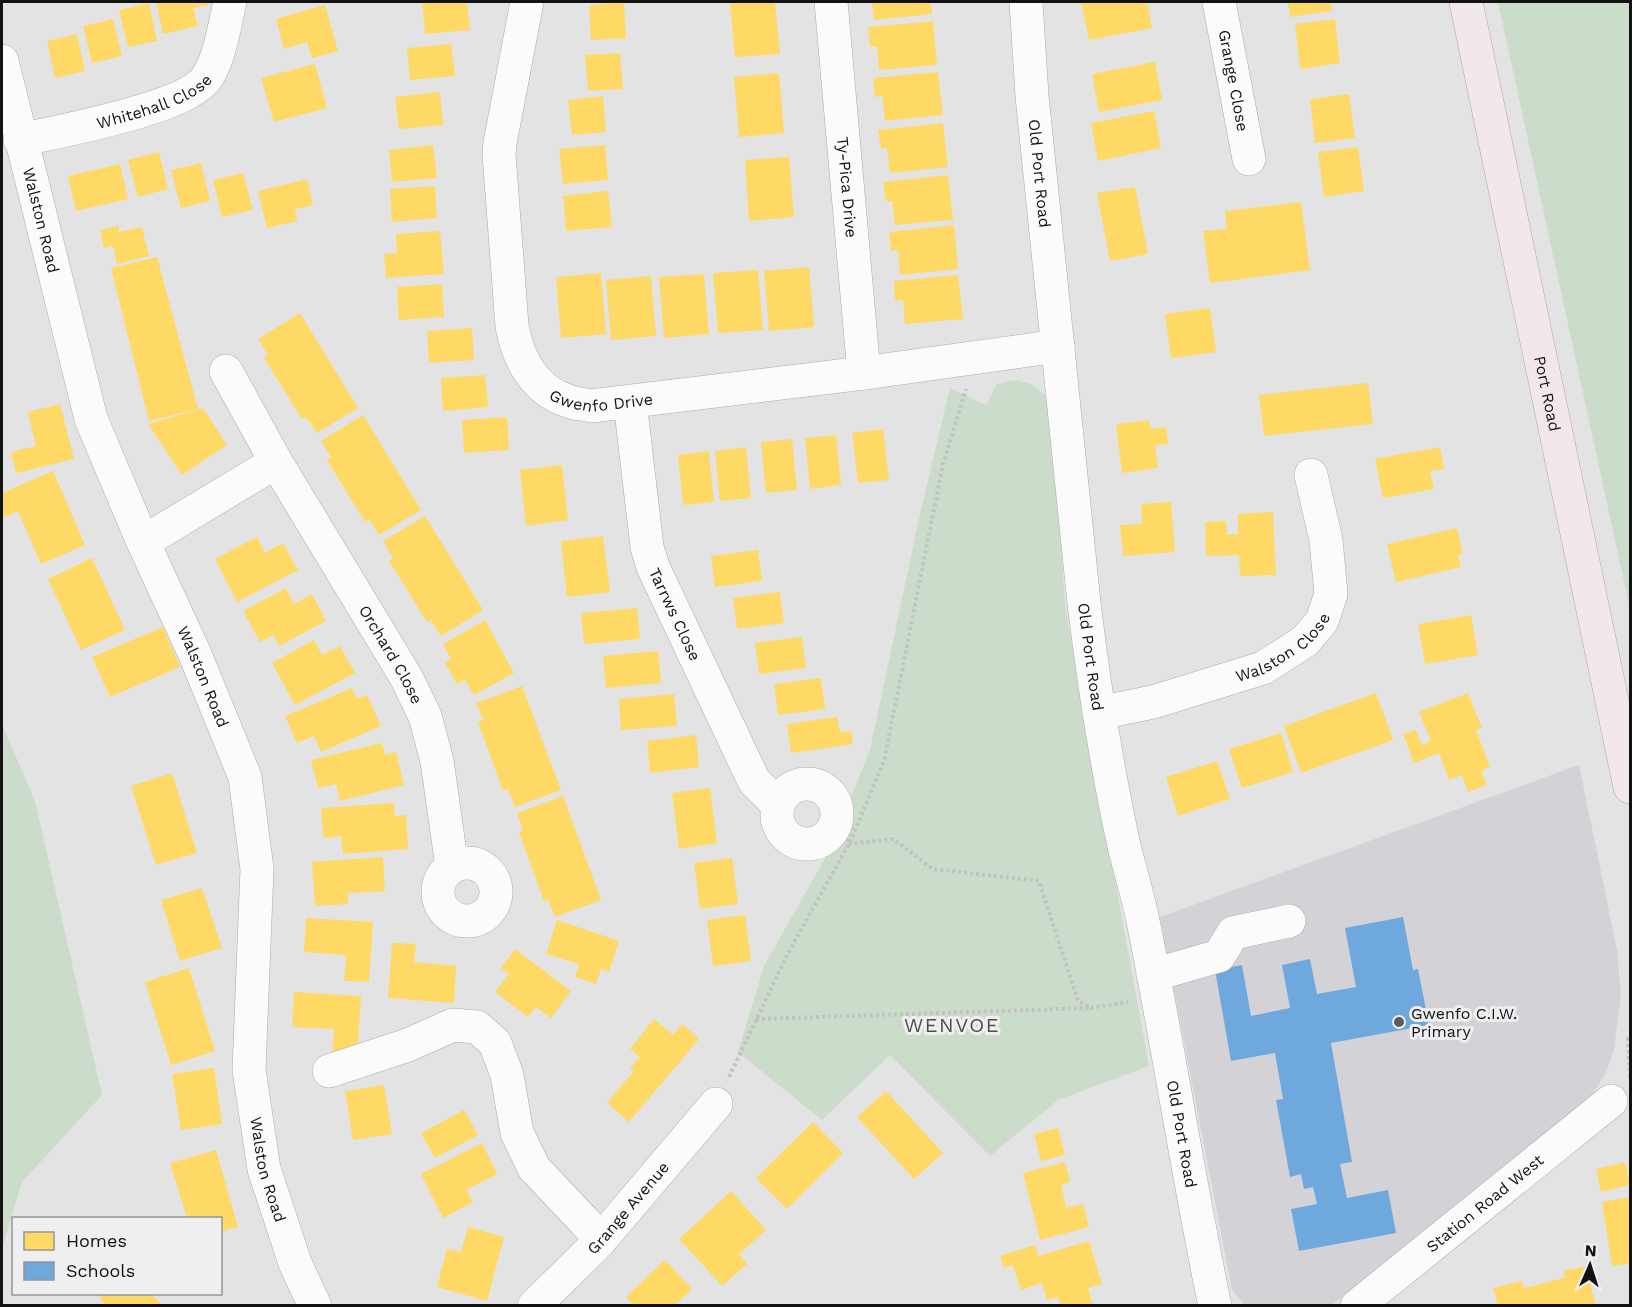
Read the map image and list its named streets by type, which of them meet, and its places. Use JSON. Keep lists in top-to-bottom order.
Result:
{
  "streets": {
    "main road": ["Port Road"],
    "street": [
      "Grange Close",
      "Whitehall Close",
      "Old Port Road",
      "Ty-Pica Drive",
      "Walston Road",
      "Gwenfo Drive",
      "Tarrws Close",
      "Walston Close",
      "Orchard Close",
      "Station Road West",
      "Grange Avenue"
    ]
  },
  "crossings": [
    ["Whitehall Close", "Walston Road"],
    ["Old Port Road", "Gwenfo Drive"],
    ["Old Port Road", "Walston Close"],
    ["Ty-Pica Drive", "Gwenfo Drive"],
    ["Gwenfo Drive", "Tarrws Close"]
  ],
  "districts": ["WENVOE"],
  "places": ["Gwenfo C.I.W. Primary"],
  "legend": ["Homes", "Schools"],
  "north": "top"
}
